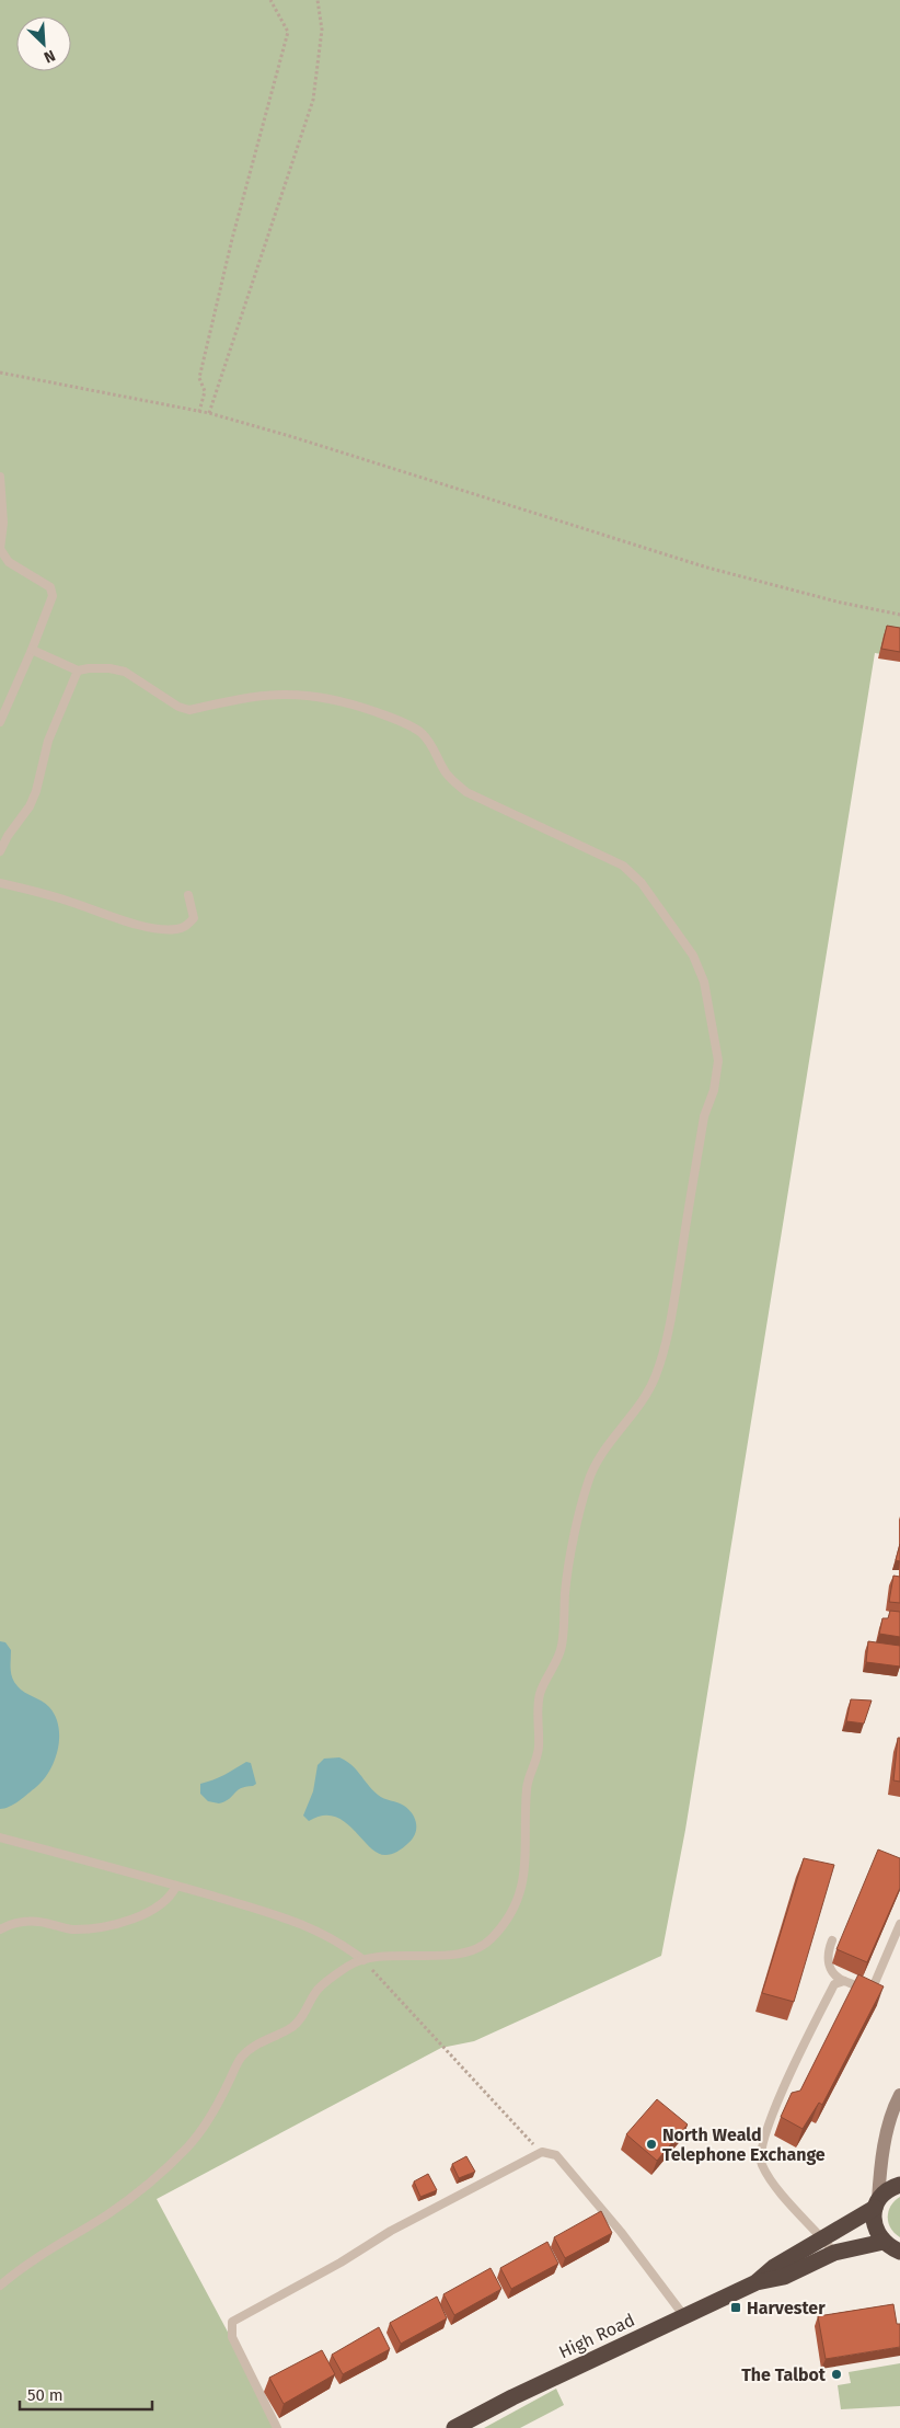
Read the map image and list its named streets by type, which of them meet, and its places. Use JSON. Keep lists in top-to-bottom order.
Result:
{
  "streets": {
    "highway": ["High Road"]
  },
  "places": {
    "other": ["North Weald Telephone Exchange", "The Talbot"],
    "transit": ["Harvester"]
  },
  "scale_bar": "50 m",
  "north": "bottom right"
}
